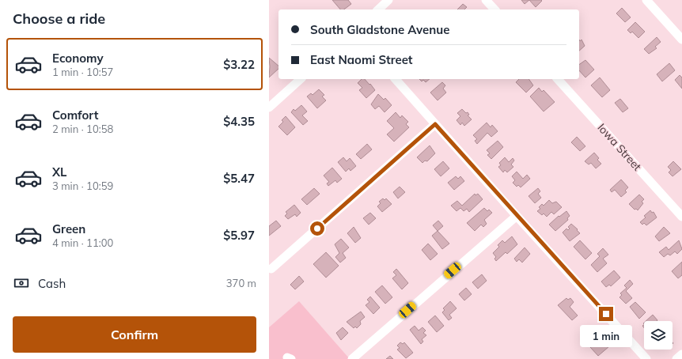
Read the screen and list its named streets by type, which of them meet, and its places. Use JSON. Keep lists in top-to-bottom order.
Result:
{
  "streets": {
    "street": ["Iowa Street"]
  },
  "page": {
    "heading": "Choose a ride",
    "banner": ["South Gladstone Avenue", "East Naomi Street"],
    "list": [
      {
        "name": "Economy",
        "note": "1 min · 10:57",
        "value": "$3.22"
      },
      {
        "name": "Comfort",
        "note": "2 min · 10:58",
        "value": "$4.35"
      },
      {
        "name": "XL",
        "note": "3 min · 10:59",
        "value": "$5.47"
      },
      {
        "name": "Green",
        "note": "4 min · 11:00",
        "value": "$5.97"
      }
    ],
    "pay": ["Cash", "370 m"],
    "buttons": "Confirm",
    "bubble": "1 min"
  }
}
